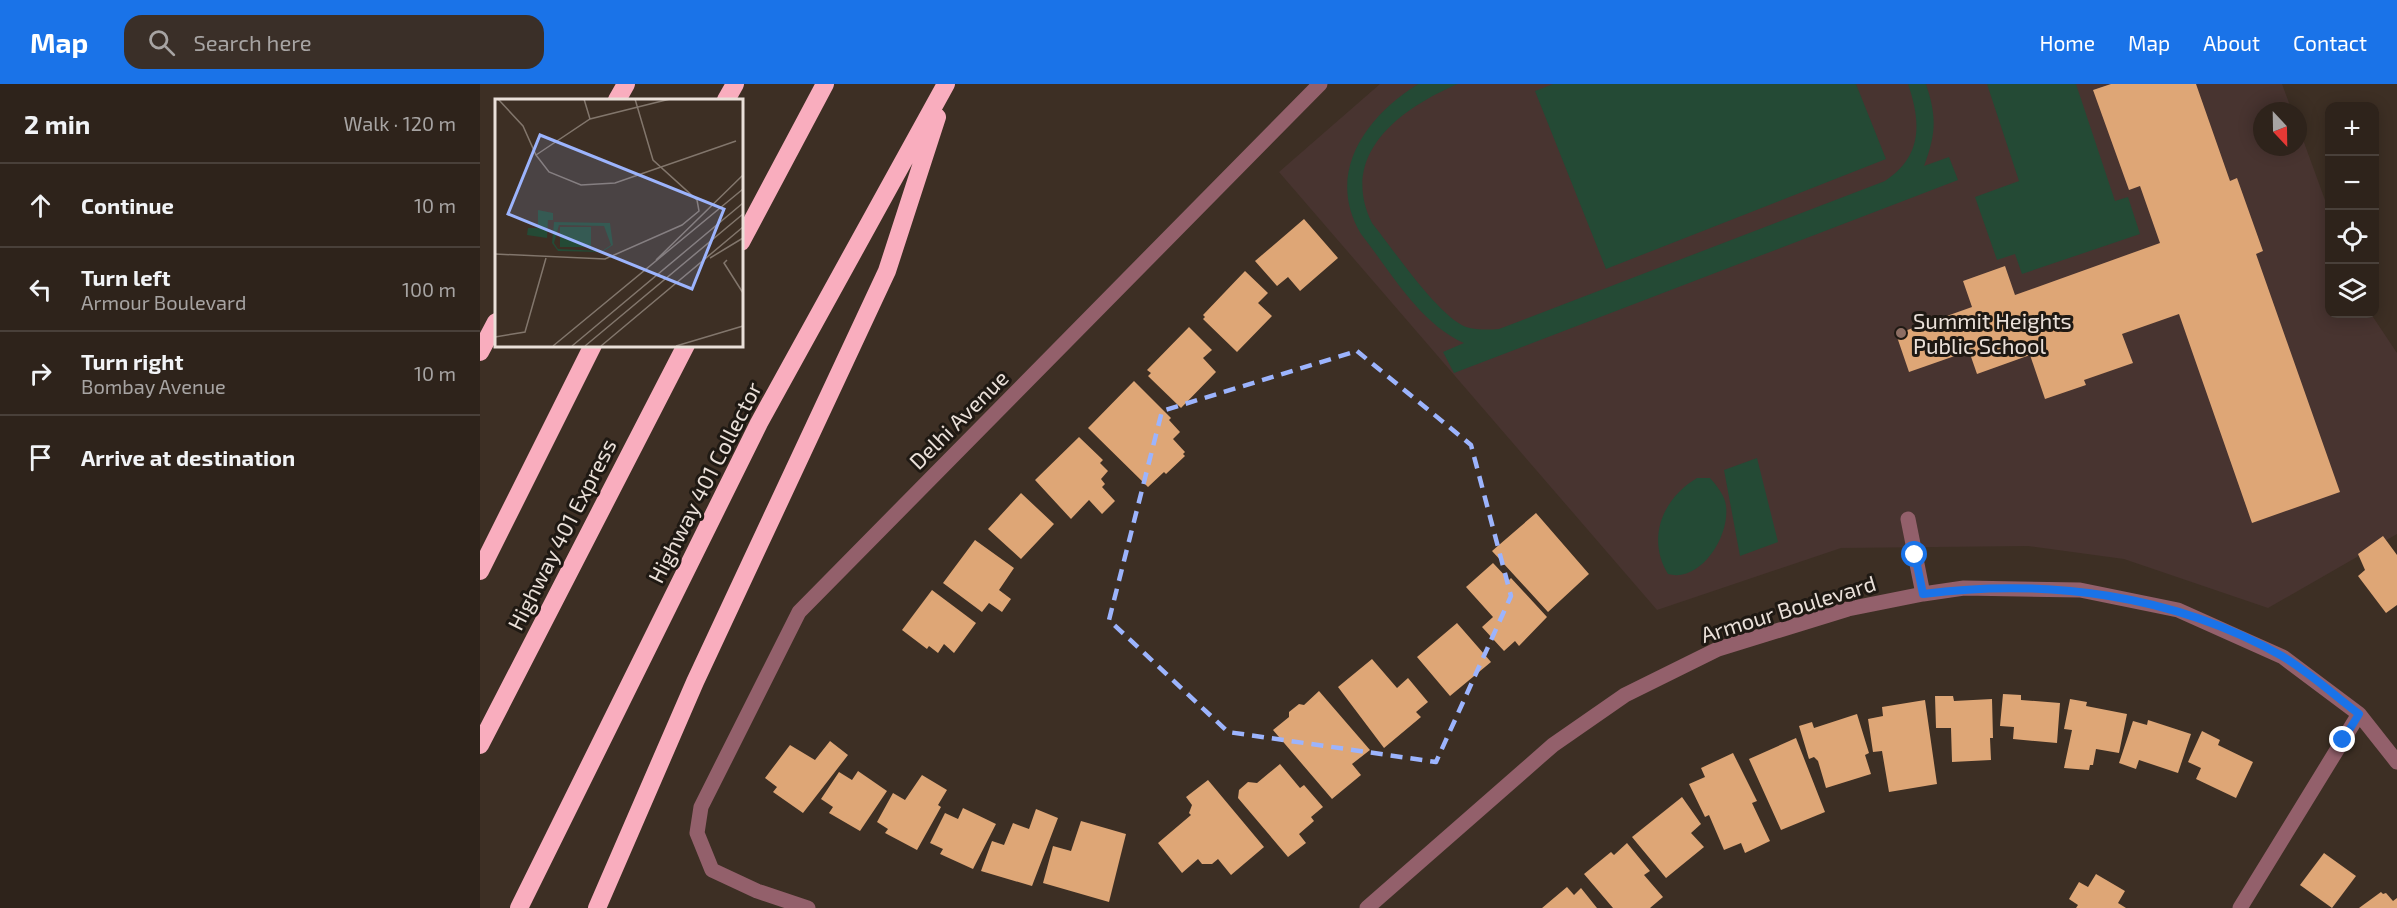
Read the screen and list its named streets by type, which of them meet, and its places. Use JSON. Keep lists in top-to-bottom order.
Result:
{
  "streets": {
    "highway": ["Highway 401 Collector", "Highway 401 Express"],
    "street": ["Delhi Avenue", "Armour Boulevard"]
  },
  "places": ["Summit Heights Public School"],
  "north": "bottom",
  "page": {
    "header": "Map",
    "search": "Search here",
    "nav": [
      "Home",
      "Map",
      "About",
      "Contact"
    ],
    "heading": ["2 min", "Walk · 120 m"],
    "map_buttons": ["+", "−"],
    "list": [
      ["Continue", "10 m"],
      ["Turn left", "Armour Boulevard", "100 m"],
      ["Turn right", "Bombay Avenue", "10 m"],
      "Arrive at destination"
    ]
  }
}
